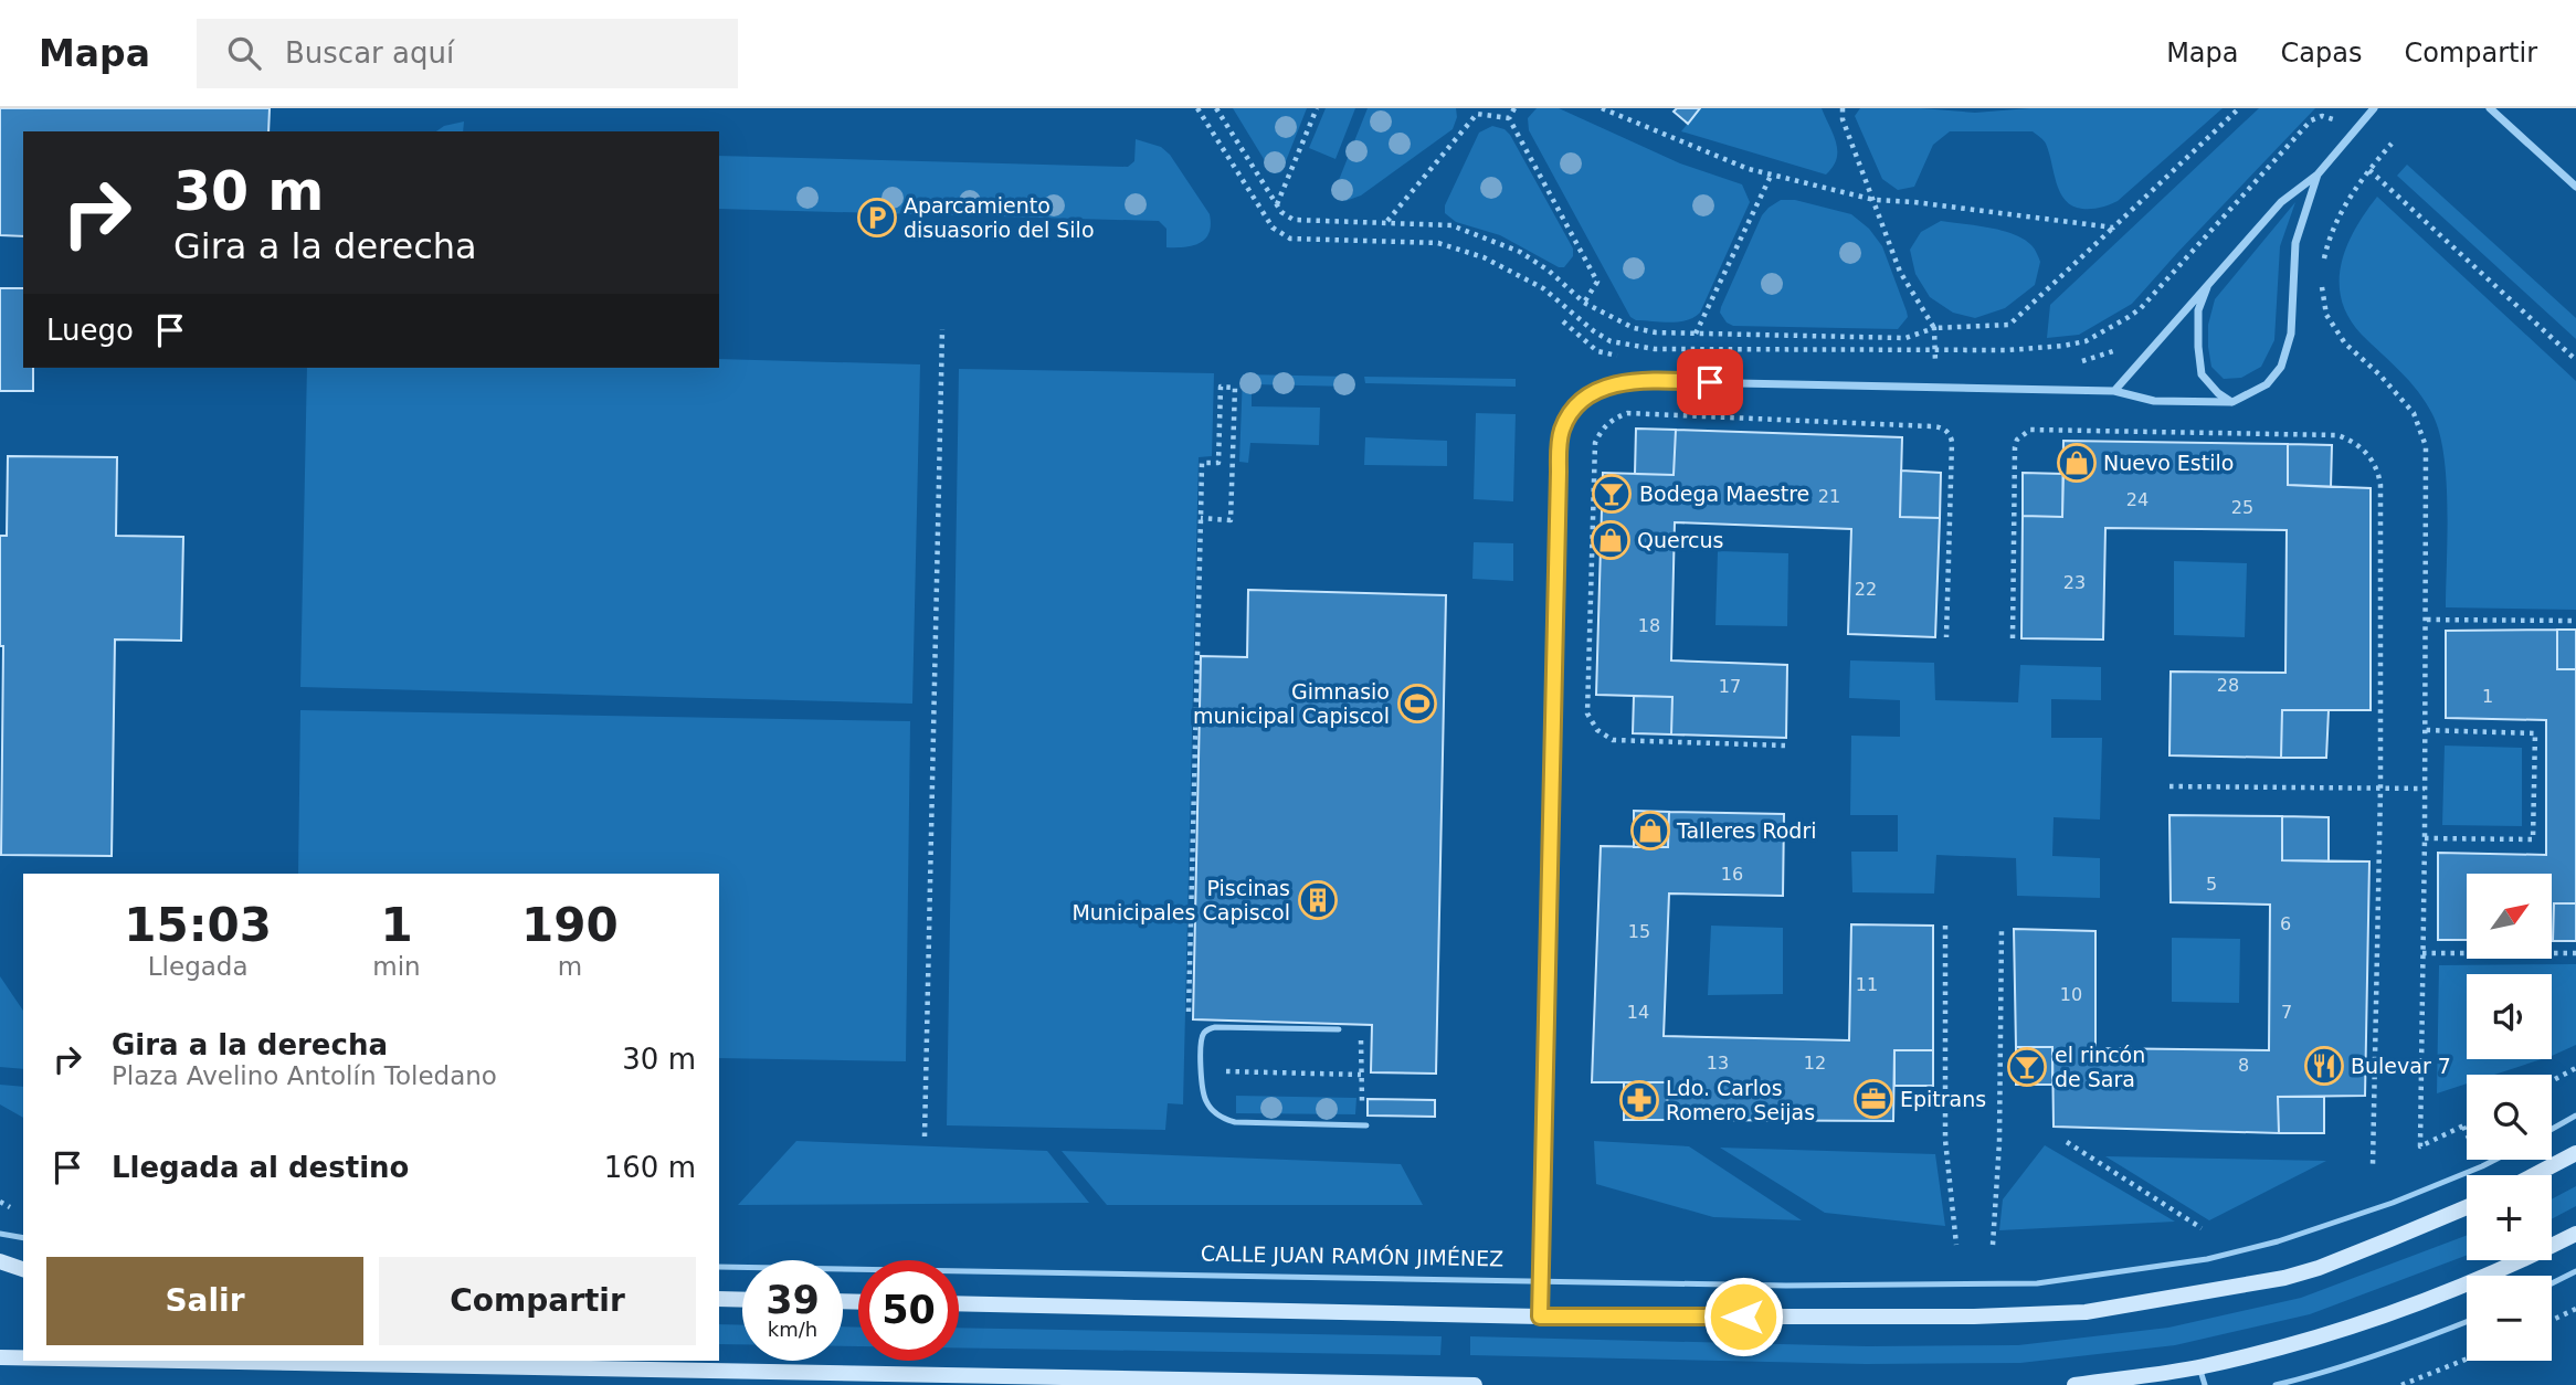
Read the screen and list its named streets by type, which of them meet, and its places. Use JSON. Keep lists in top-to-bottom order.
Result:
{
  "streets": {
    "lane": ["CALLE JUAN RAMÓN JIMÉNEZ"]
  },
  "places": {
    "parking": ["Aparcamiento disuasorio del Silo"],
    "shop": ["Nuevo Estilo", "Quercus", "Talleres Rodri"],
    "bar": ["Bodega Maestre", "el rincón de Sara"],
    "sports": ["Gimnasio municipal Capiscol"],
    "building": ["Piscinas Municipales Capiscol"],
    "restaurant": ["Bulevar 7"],
    "office": ["Epitrans"],
    "pharmacy": ["Ldo. Carlos Romero Seijas"]
  },
  "house_numbers": [
    "21",
    "24",
    "25",
    "23",
    "22",
    "18",
    "28",
    "17",
    "1",
    "16",
    "5",
    "6",
    "15",
    "11",
    "10",
    "14",
    "7",
    "13",
    "12",
    "8"
  ],
  "north": "top right",
  "page": {
    "header": "Mapa",
    "search": "Buscar aquí",
    "nav": ["Mapa", "Capas", "Compartir"],
    "turn": ["30 m", "Gira a la derecha"],
    "then": "Luego",
    "map_buttons": ["+", "−"],
    "eta": [
      "15:03",
      "Llegada",
      "1",
      "min",
      "190",
      "m"
    ],
    "list": [
      {
        "name": "Gira a la derecha",
        "note": "Plaza Avelino Antolín Toledano",
        "value": "30 m"
      },
      {
        "name": "Llegada al destino",
        "value": "160 m"
      }
    ],
    "buttons": ["Salir", "Compartir"],
    "speed": "39 km/h",
    "limit": "50"
  }
}
